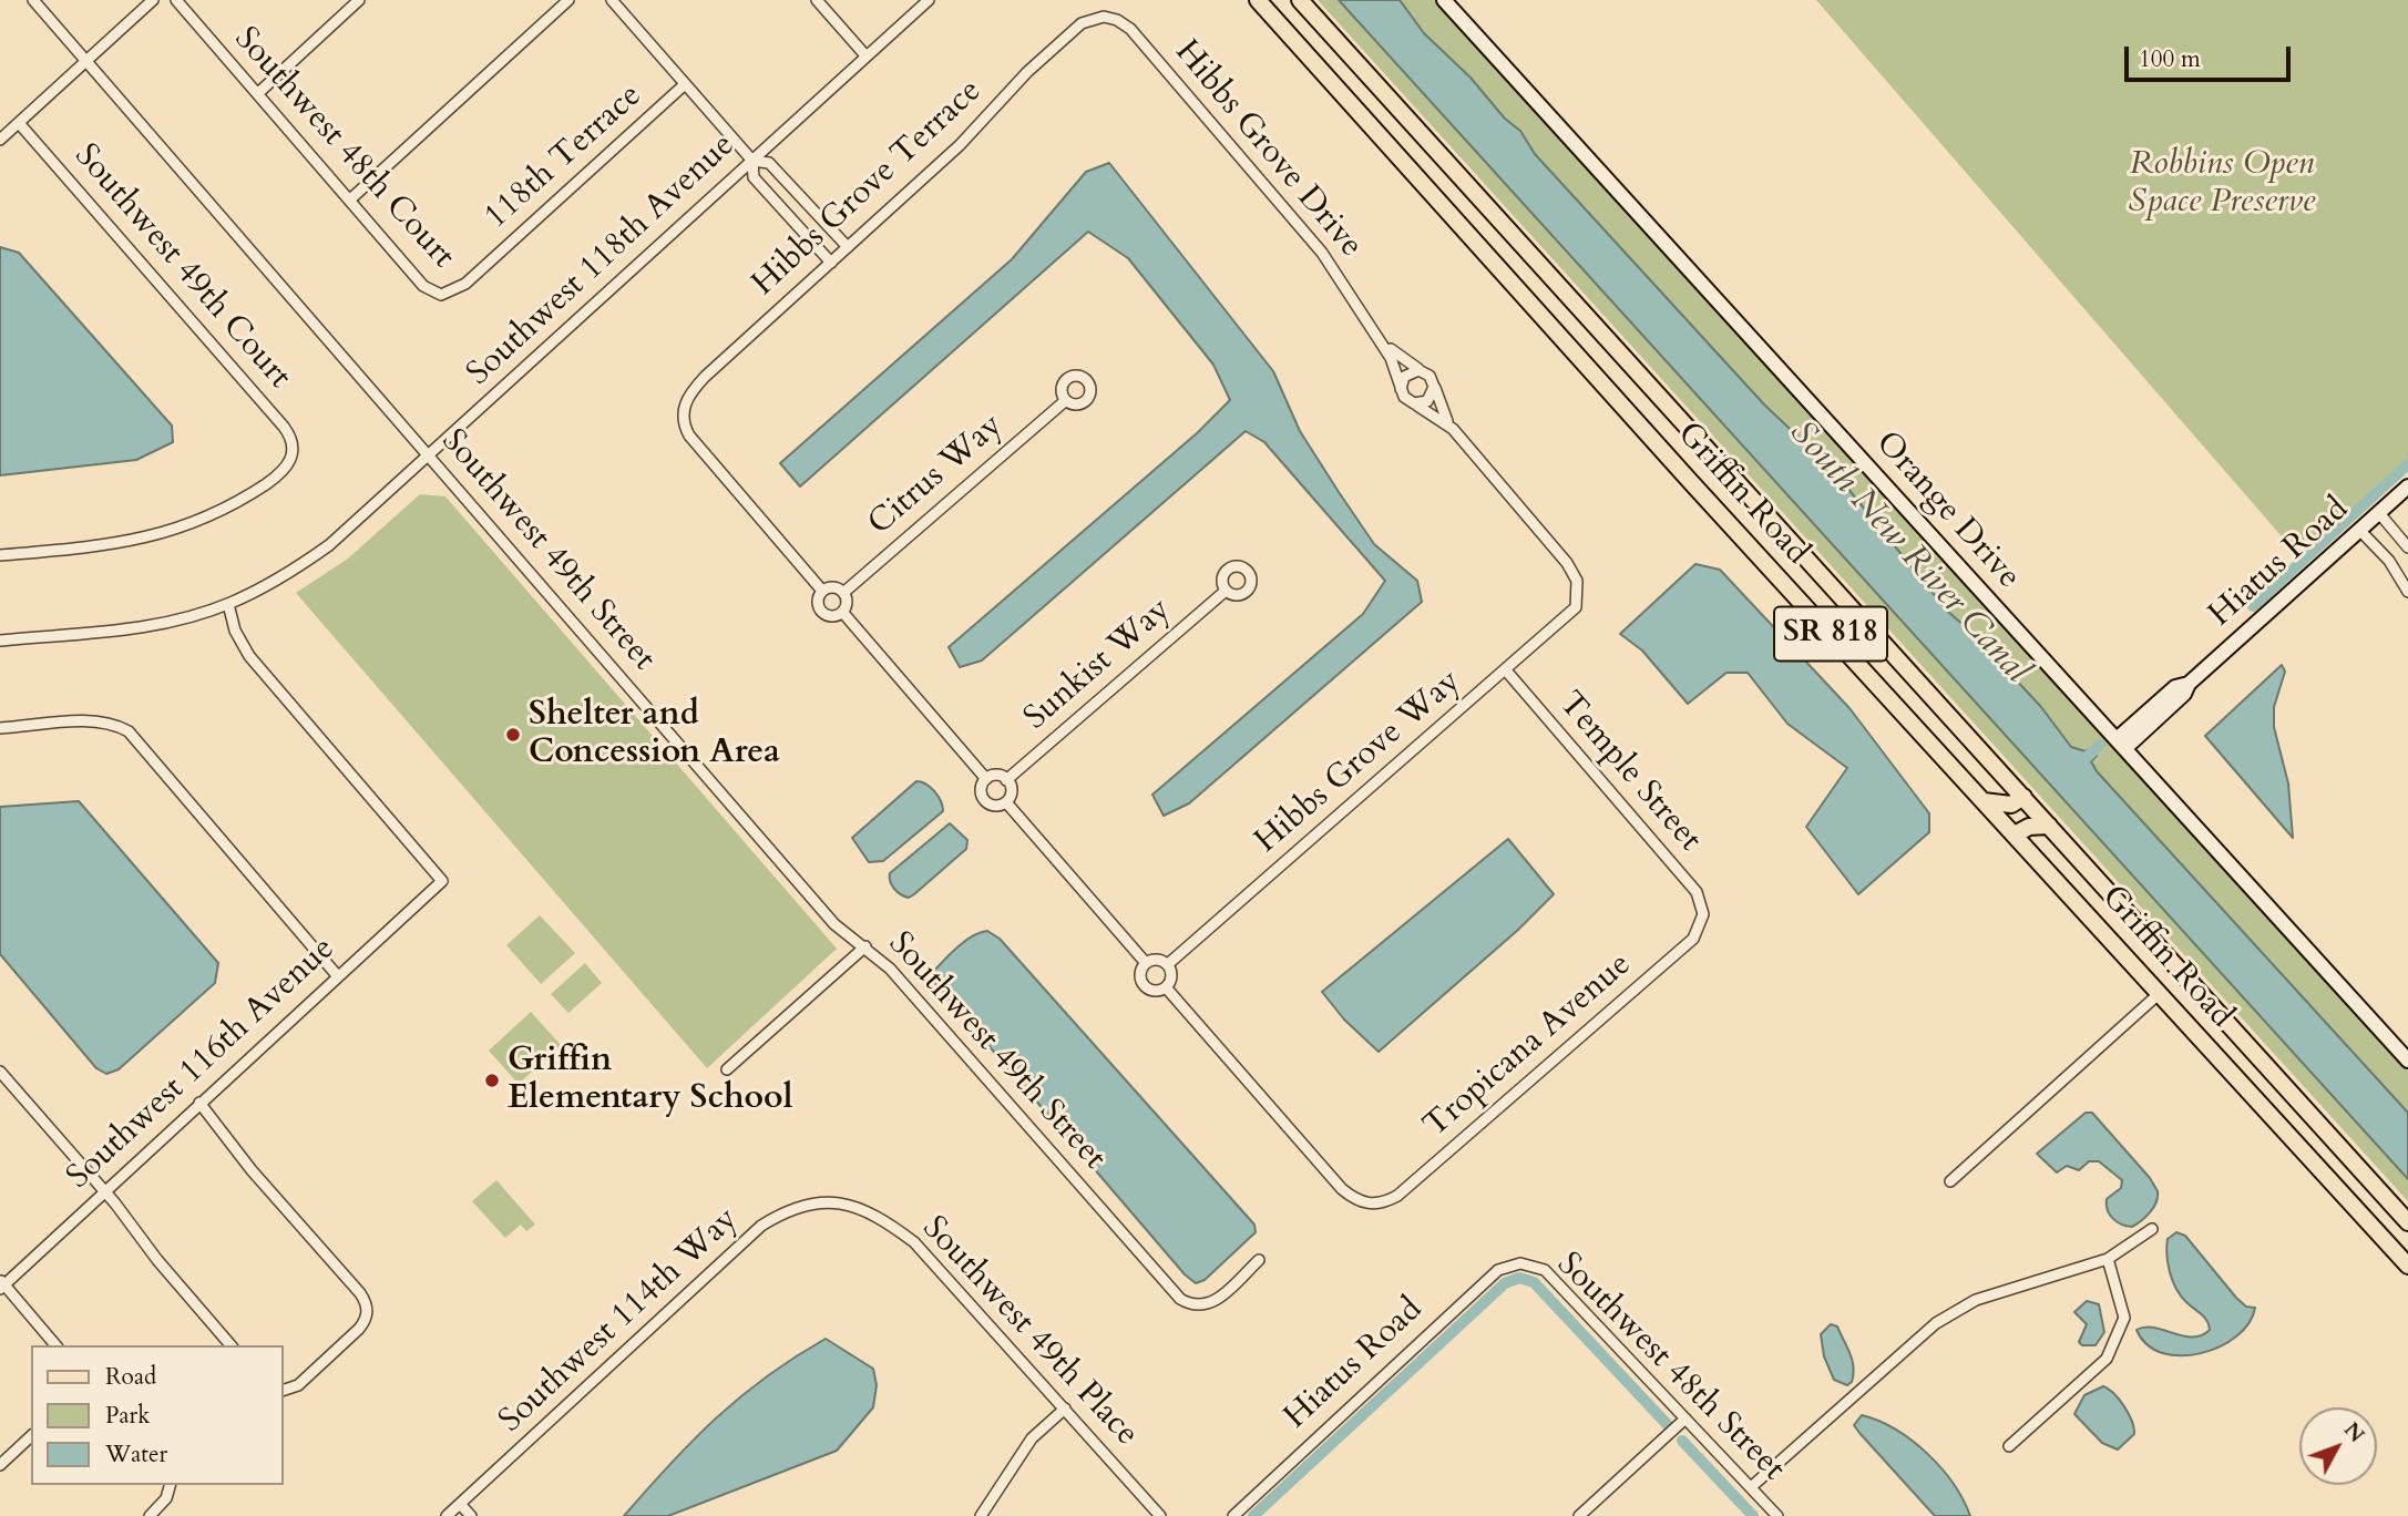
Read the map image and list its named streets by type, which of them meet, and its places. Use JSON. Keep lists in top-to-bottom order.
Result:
{
  "streets": {
    "main road": ["Griffin Road", "SR 818"],
    "street": [
      "Southwest 48th Court",
      "Hibbs Grove Drive",
      "118th Terrace",
      "Hibbs Grove Terrace",
      "Southwest 118th Avenue",
      "Southwest 49th Court",
      "Citrus Way",
      "Orange Drive",
      "Southwest 49th Street",
      "Hiatus Road",
      "Sunkist Way",
      "Hibbs Grove Way",
      "Temple Street",
      "Tropicana Avenue",
      "Southwest 116th Avenue",
      "Southwest 114th Way",
      "Southwest 49th Place",
      "Southwest 48th Street"
    ]
  },
  "crossings": [
    ["Southwest 48th Court", "118th Terrace"],
    ["Hibbs Grove Drive", "Hibbs Grove Terrace"],
    ["Hibbs Grove Terrace", "Citrus Way"],
    ["Southwest 118th Avenue", "Southwest 49th Street"],
    ["Southwest 118th Avenue", "Southwest 116th Avenue"],
    ["Orange Drive", "Hiatus Road"],
    ["Hiatus Road", "Southwest 48th Street"],
    ["Hibbs Grove Way", "Temple Street"],
    ["Hibbs Grove Way", "Tropicana Avenue"],
    ["Temple Street", "Tropicana Avenue"],
    ["Southwest 114th Way", "Southwest 49th Place"]
  ],
  "water": ["South New River Canal"],
  "parks": ["Robbins Open Space Preserve"],
  "places": ["Shelter and Concession Area", "Griffin Elementary School"],
  "legend": ["Road", "Park", "Water"],
  "scale_bar": "100 m",
  "north": "top right"
}
